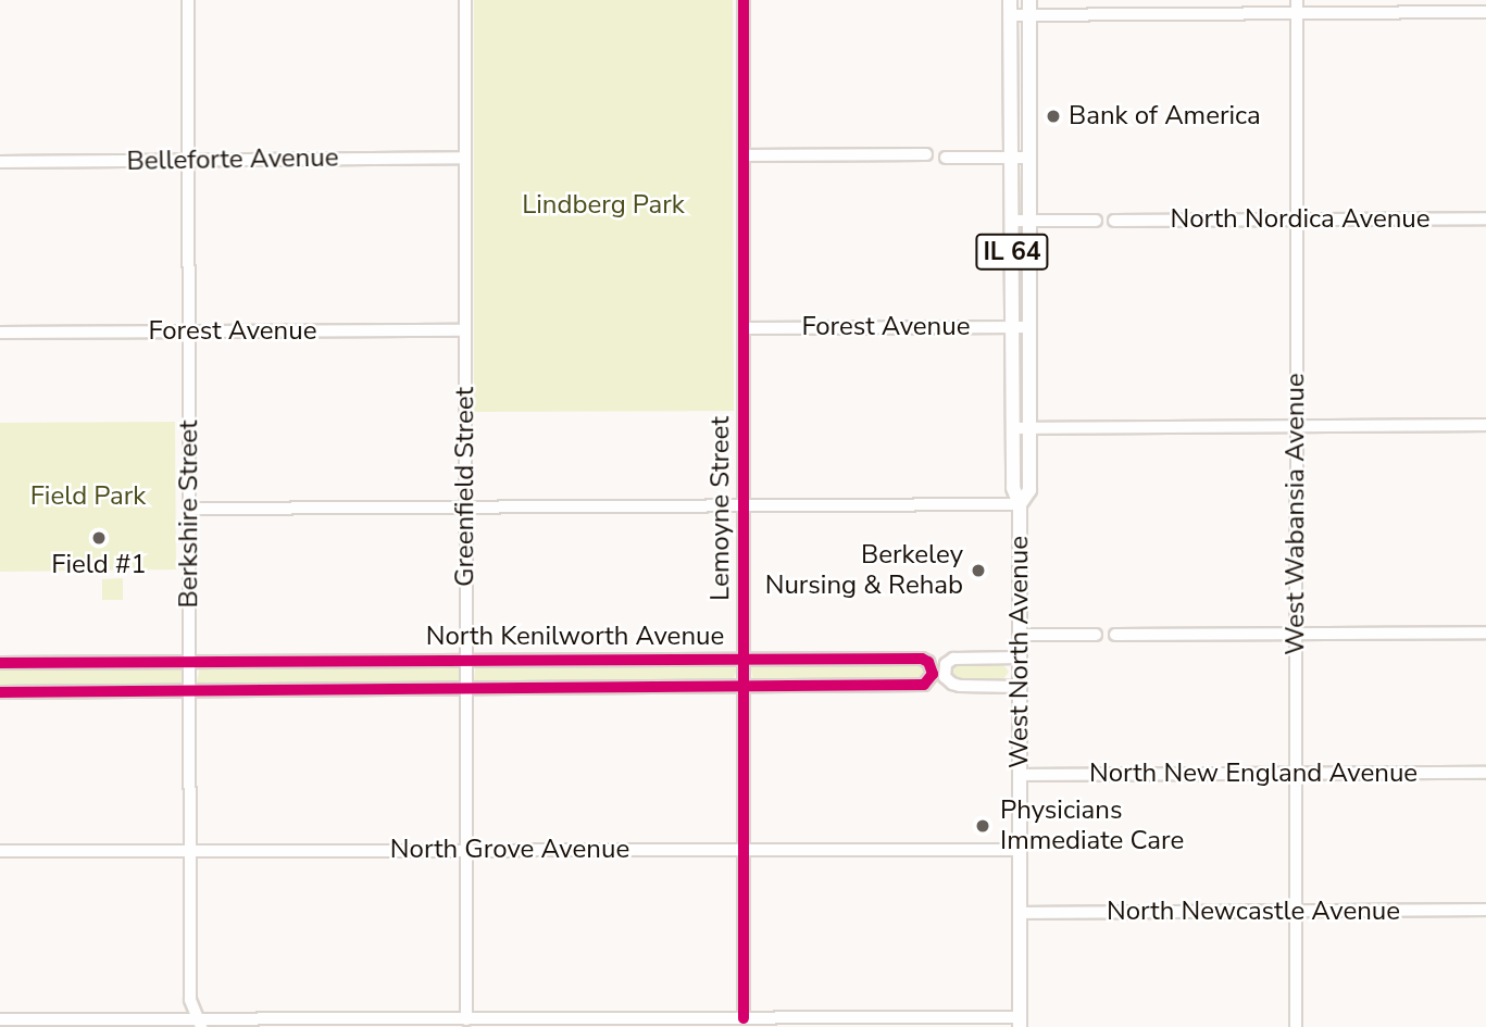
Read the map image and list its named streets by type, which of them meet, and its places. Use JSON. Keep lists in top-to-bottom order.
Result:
{
  "streets": {
    "main road": ["IL 64", "West North Avenue"],
    "street": [
      "Belleforte Avenue",
      "North Nordica Avenue",
      "Forest Avenue",
      "Greenfield Street",
      "Lemoyne Street",
      "Berkshire Street",
      "West Wabansia Avenue",
      "North Kenilworth Avenue",
      "North New England Avenue",
      "North Grove Avenue",
      "North Newcastle Avenue"
    ]
  },
  "crossings": [
    ["Belleforte Avenue", "Greenfield Street"],
    ["Belleforte Avenue", "Berkshire Street"],
    ["North Nordica Avenue", "West Wabansia Avenue"],
    ["Forest Avenue", "Greenfield Street"],
    ["Forest Avenue", "Lemoyne Street"],
    ["Forest Avenue", "Berkshire Street"],
    ["Forest Avenue", "West North Avenue"],
    ["Greenfield Street", "North Kenilworth Avenue"],
    ["Greenfield Street", "North Grove Avenue"],
    ["Lemoyne Street", "North Kenilworth Avenue"],
    ["Lemoyne Street", "North Grove Avenue"],
    ["Berkshire Street", "North Kenilworth Avenue"],
    ["Berkshire Street", "North Grove Avenue"],
    ["West Wabansia Avenue", "North New England Avenue"],
    ["West Wabansia Avenue", "North Newcastle Avenue"],
    ["West North Avenue", "North New England Avenue"],
    ["West North Avenue", "North Grove Avenue"],
    ["West North Avenue", "North Newcastle Avenue"]
  ],
  "parks": ["Lindberg Park", "Field Park"],
  "places": [
    "Bank of America",
    "Field #1",
    "Berkeley Nursing & Rehab",
    "Physicians Immediate Care"
  ]
}
